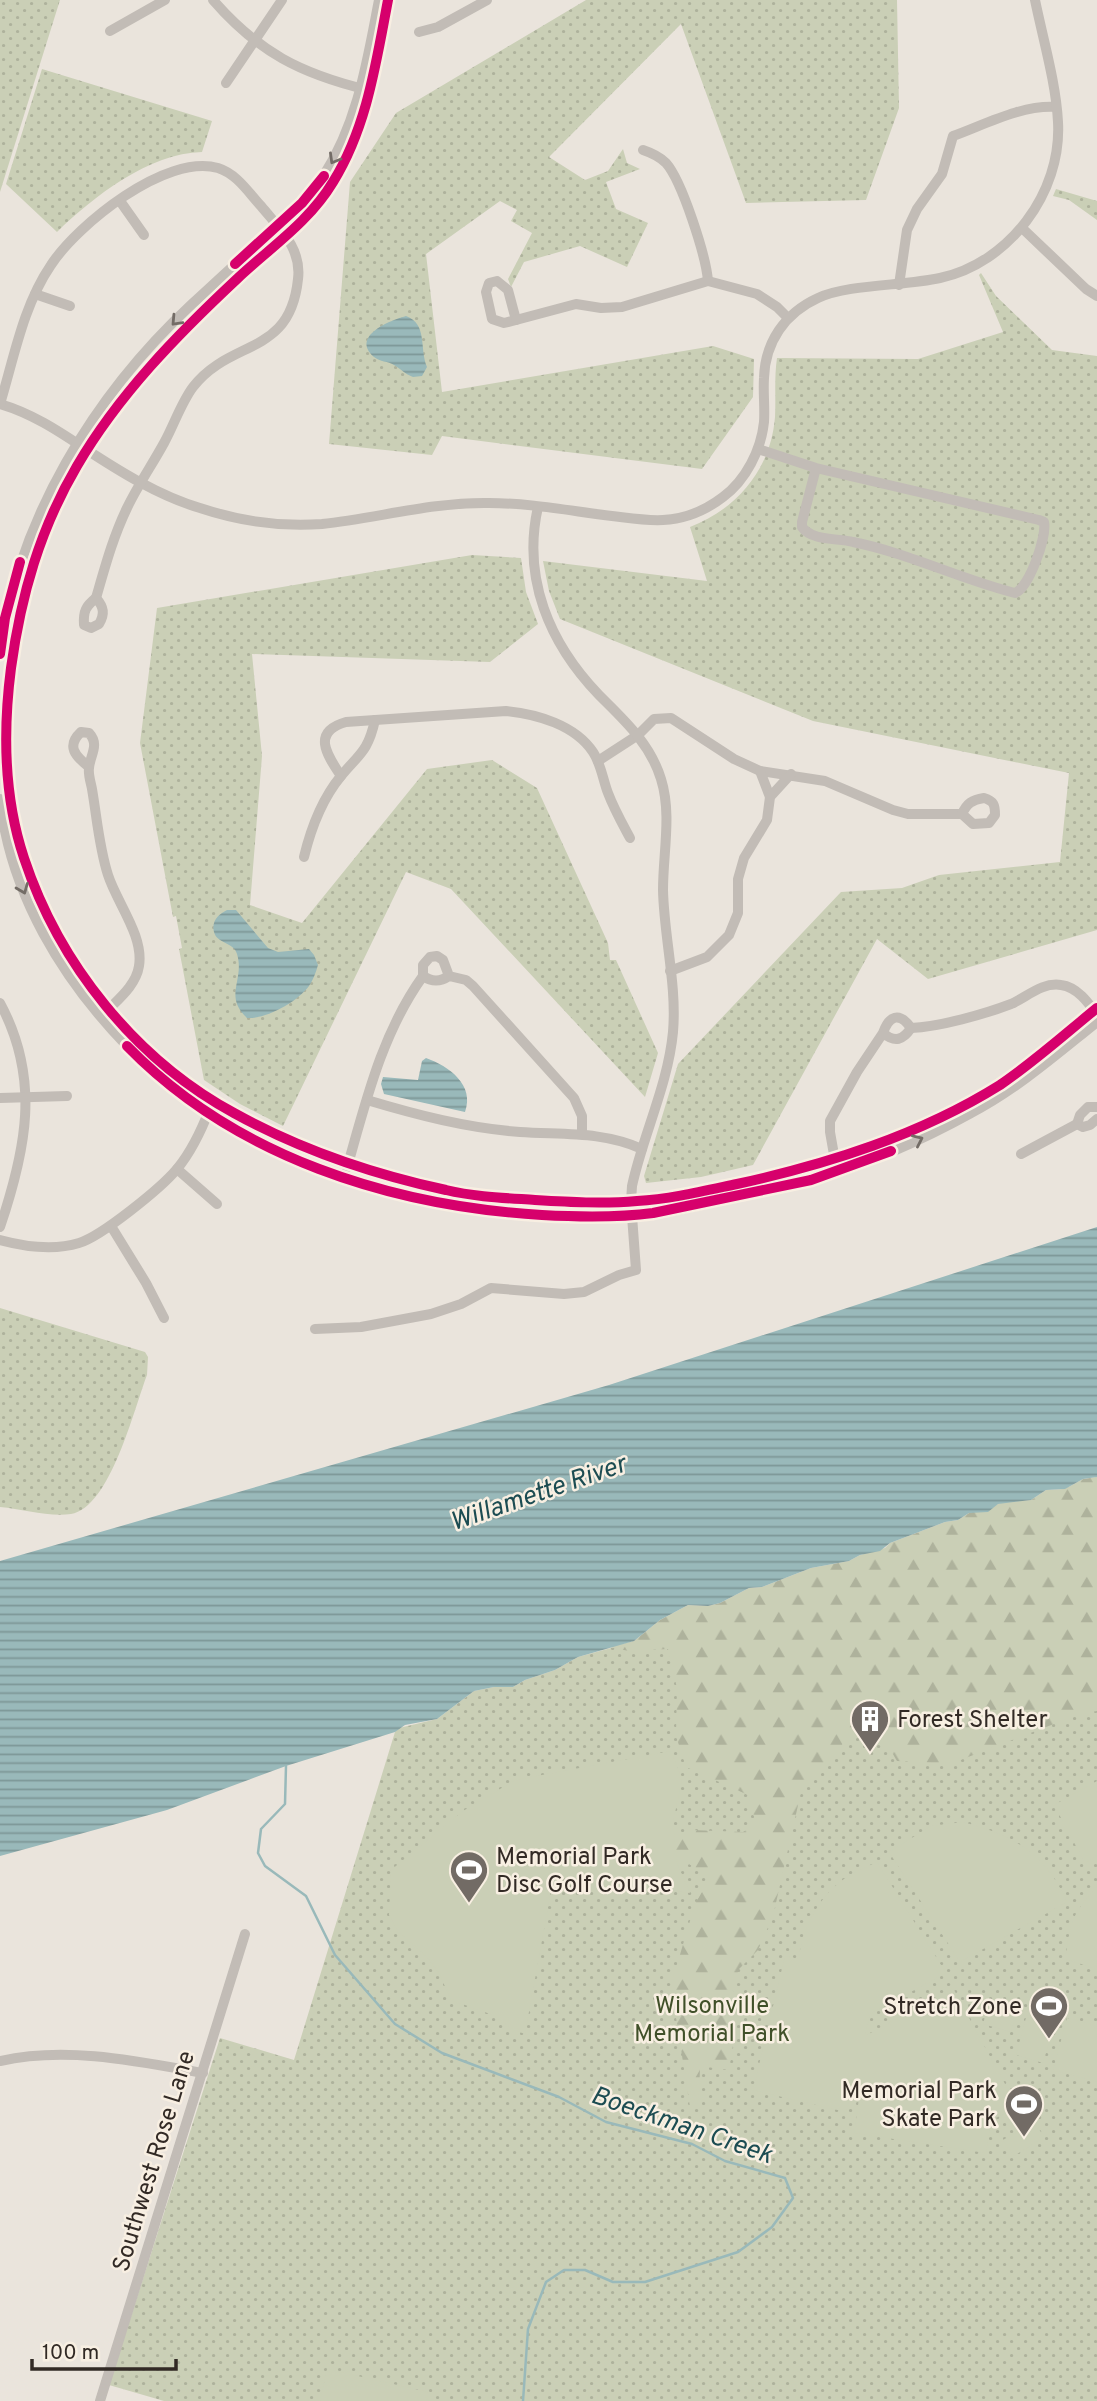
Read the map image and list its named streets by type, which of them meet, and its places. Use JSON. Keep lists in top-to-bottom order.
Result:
{
  "streets": {
    "street": ["Southwest Rose Lane"]
  },
  "water": ["Willamette River", "Boeckman Creek"],
  "parks": ["Wilsonville Memorial Park"],
  "places": {
    "building": ["Forest Shelter"],
    "sports": ["Memorial Park Disc Golf Course", "Stretch Zone", "Memorial Park Skate Park"]
  },
  "scale_bar": "100 m"
}
